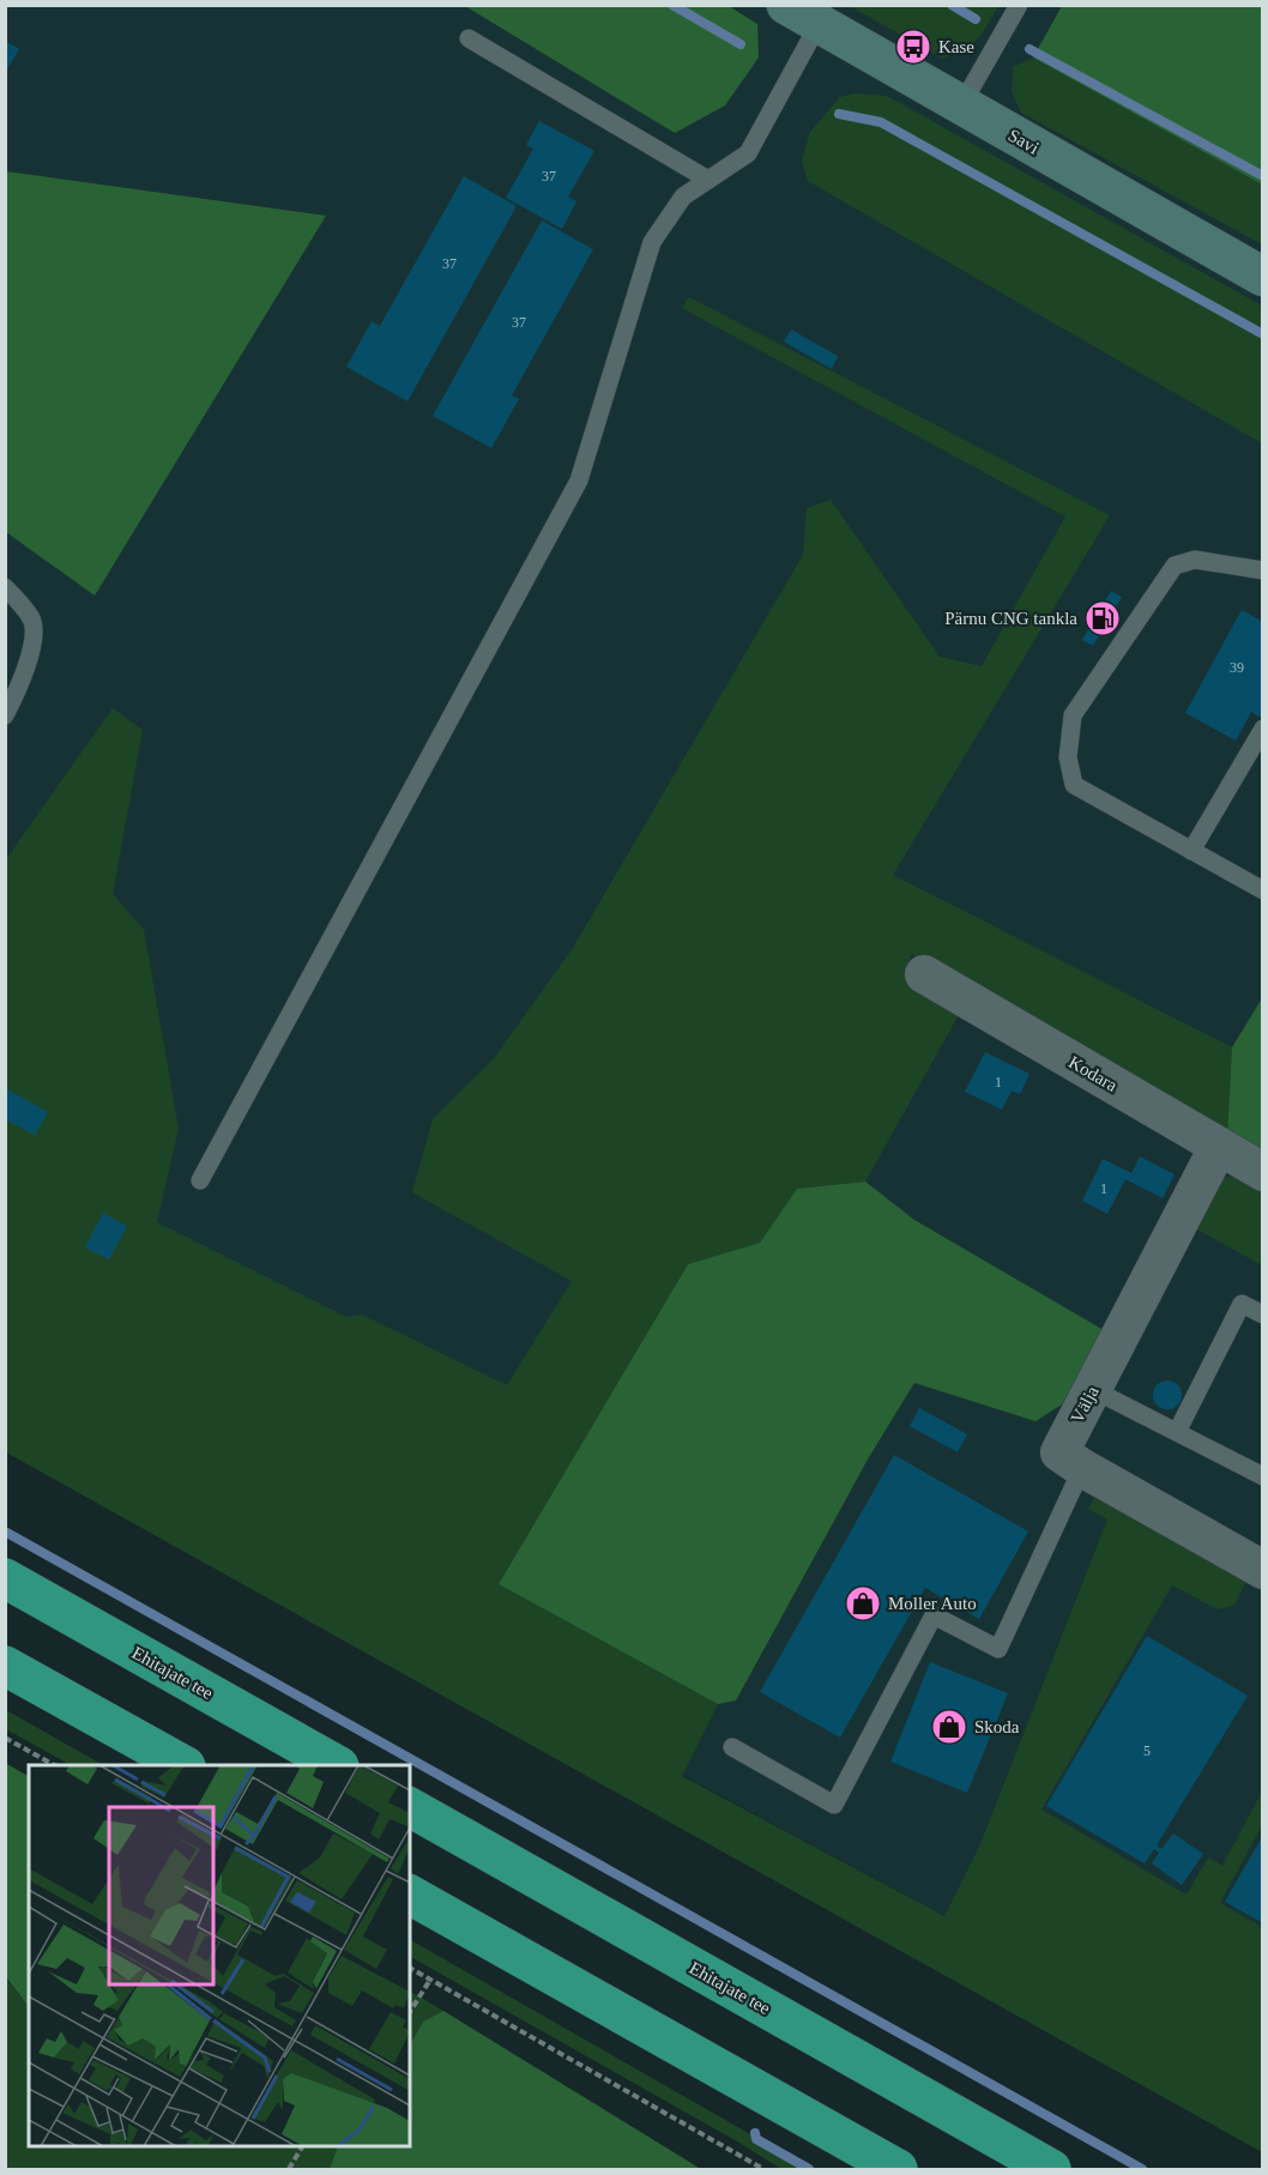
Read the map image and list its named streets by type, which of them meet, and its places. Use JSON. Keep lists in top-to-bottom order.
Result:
{
  "streets": {
    "highway": ["Ehitajate tee"],
    "street": ["Savi", "Kodara", "Välja"]
  },
  "crossings": [
    ["Kodara", "Välja"]
  ],
  "places": {
    "bus stop": ["Kase"],
    "fuel station": ["Pärnu CNG tankla"],
    "shop": ["Moller Auto", "Skoda"]
  },
  "house_numbers": [
    "37",
    "37",
    "37",
    "39",
    "1",
    "1",
    "5"
  ]
}
